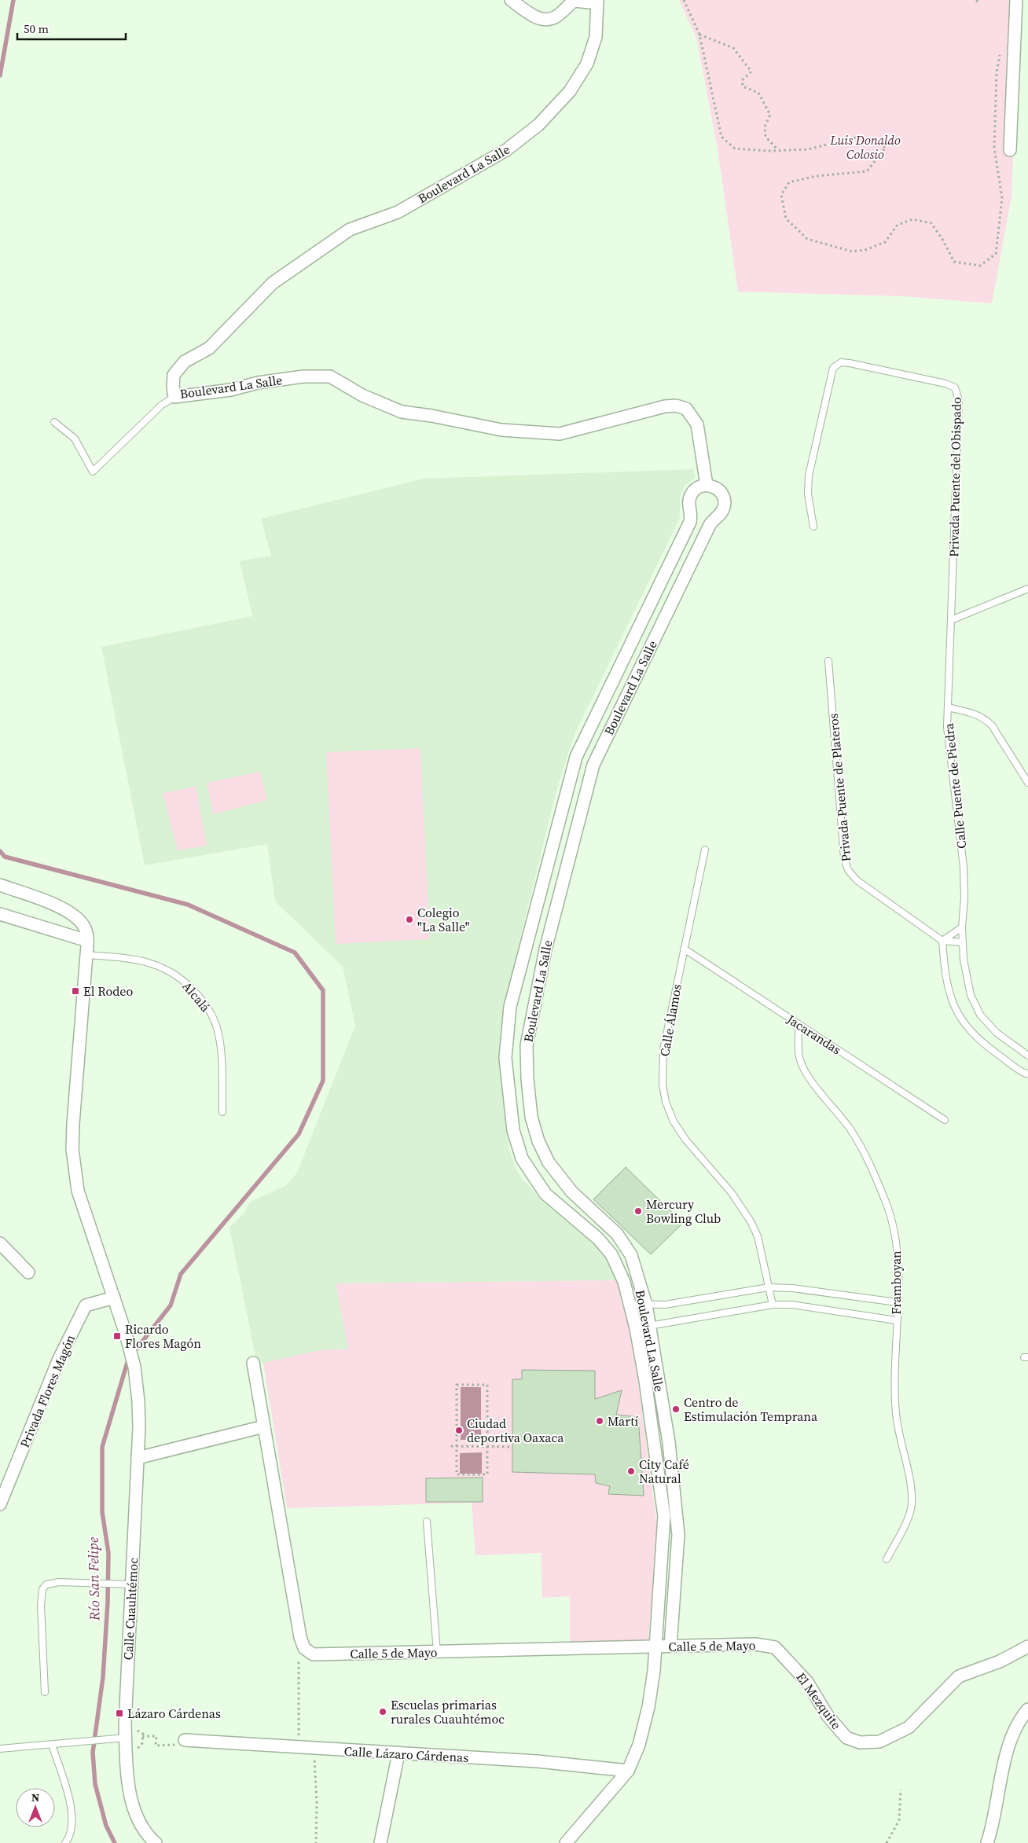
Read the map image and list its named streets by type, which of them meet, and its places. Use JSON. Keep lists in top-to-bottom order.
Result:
{
  "streets": {
    "street": [
      "Boulevard La Salle",
      "Privada Flores Magón",
      "Calle Cuauhtémoc",
      "Calle 5 de Mayo",
      "El Mezquite",
      "Calle Lázaro Cárdenas"
    ],
    "lane": [
      "Privada Puente del Obispado",
      "Calle Puente de Piedra",
      "Privada Puente de Plateros",
      "Alcalá",
      "Calle Álamos",
      "Jacarandas",
      "Framboyan"
    ]
  },
  "crossings": [
    ["Boulevard La Salle", "Calle 5 de Mayo"],
    ["Boulevard La Salle", "Calle Lázaro Cárdenas"],
    ["Privada Puente del Obispado", "Calle Puente de Piedra"],
    ["Calle Puente de Piedra", "Privada Puente de Plateros"],
    ["Alcalá", "Calle Cuauhtémoc"],
    ["Calle Álamos", "Jacarandas"],
    ["Jacarandas", "Framboyan"],
    ["Privada Flores Magón", "Calle Cuauhtémoc"],
    ["Calle 5 de Mayo", "El Mezquite"]
  ],
  "water": ["Río San Felipe"],
  "parks": ["Luis Donaldo Colosio"],
  "places": {
    "other": [
      "Colegio \"La Salle\"",
      "Mercury Bowling Club",
      "Centro de Estimulación Temprana",
      "Martí",
      "Ciudad deportiva Oaxaca",
      "City Café Natural",
      "Escuelas primarias rurales Cuauhtémoc"
    ],
    "transit": ["El Rodeo", "Ricardo Flores Magón", "Lázaro Cárdenas"]
  },
  "scale_bar": "50 m",
  "north": "top"
}
